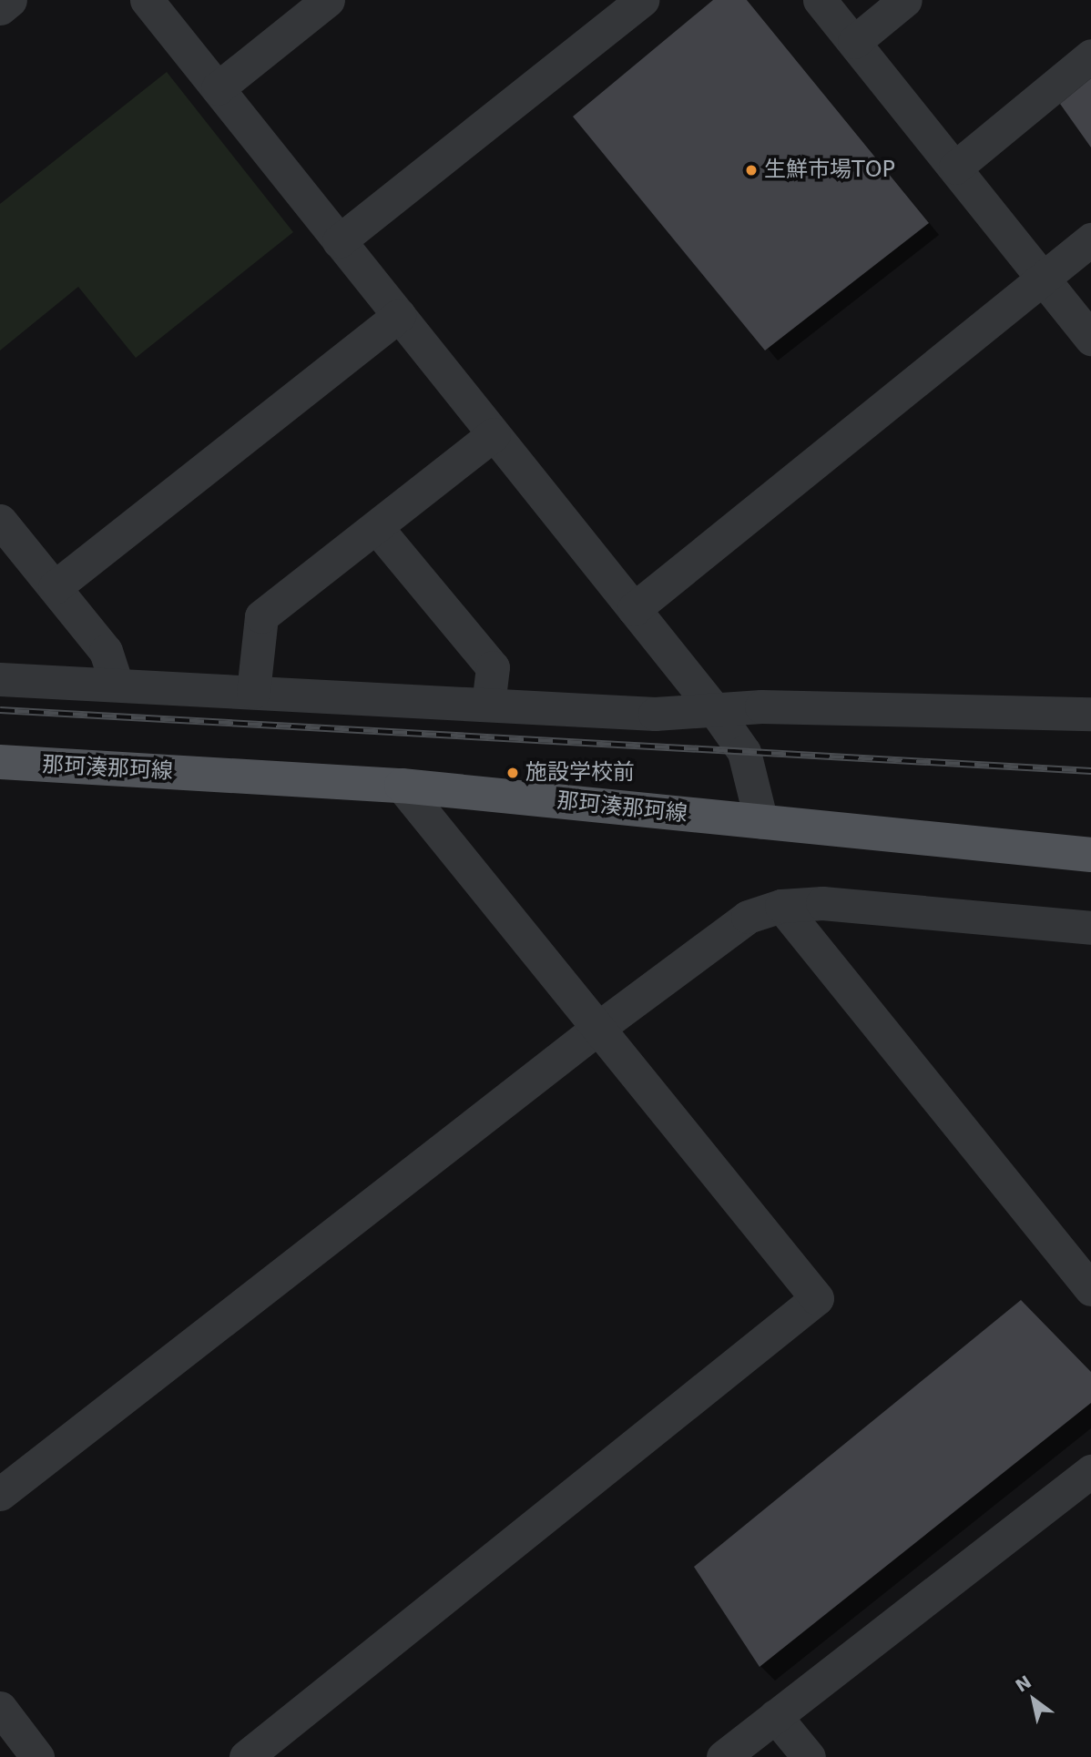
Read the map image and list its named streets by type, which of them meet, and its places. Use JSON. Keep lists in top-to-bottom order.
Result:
{
  "streets": {
    "main road": ["那珂湊那珂線"]
  },
  "places": ["生鮮市場TOP", "施設学校前"],
  "north": "top left"
}
